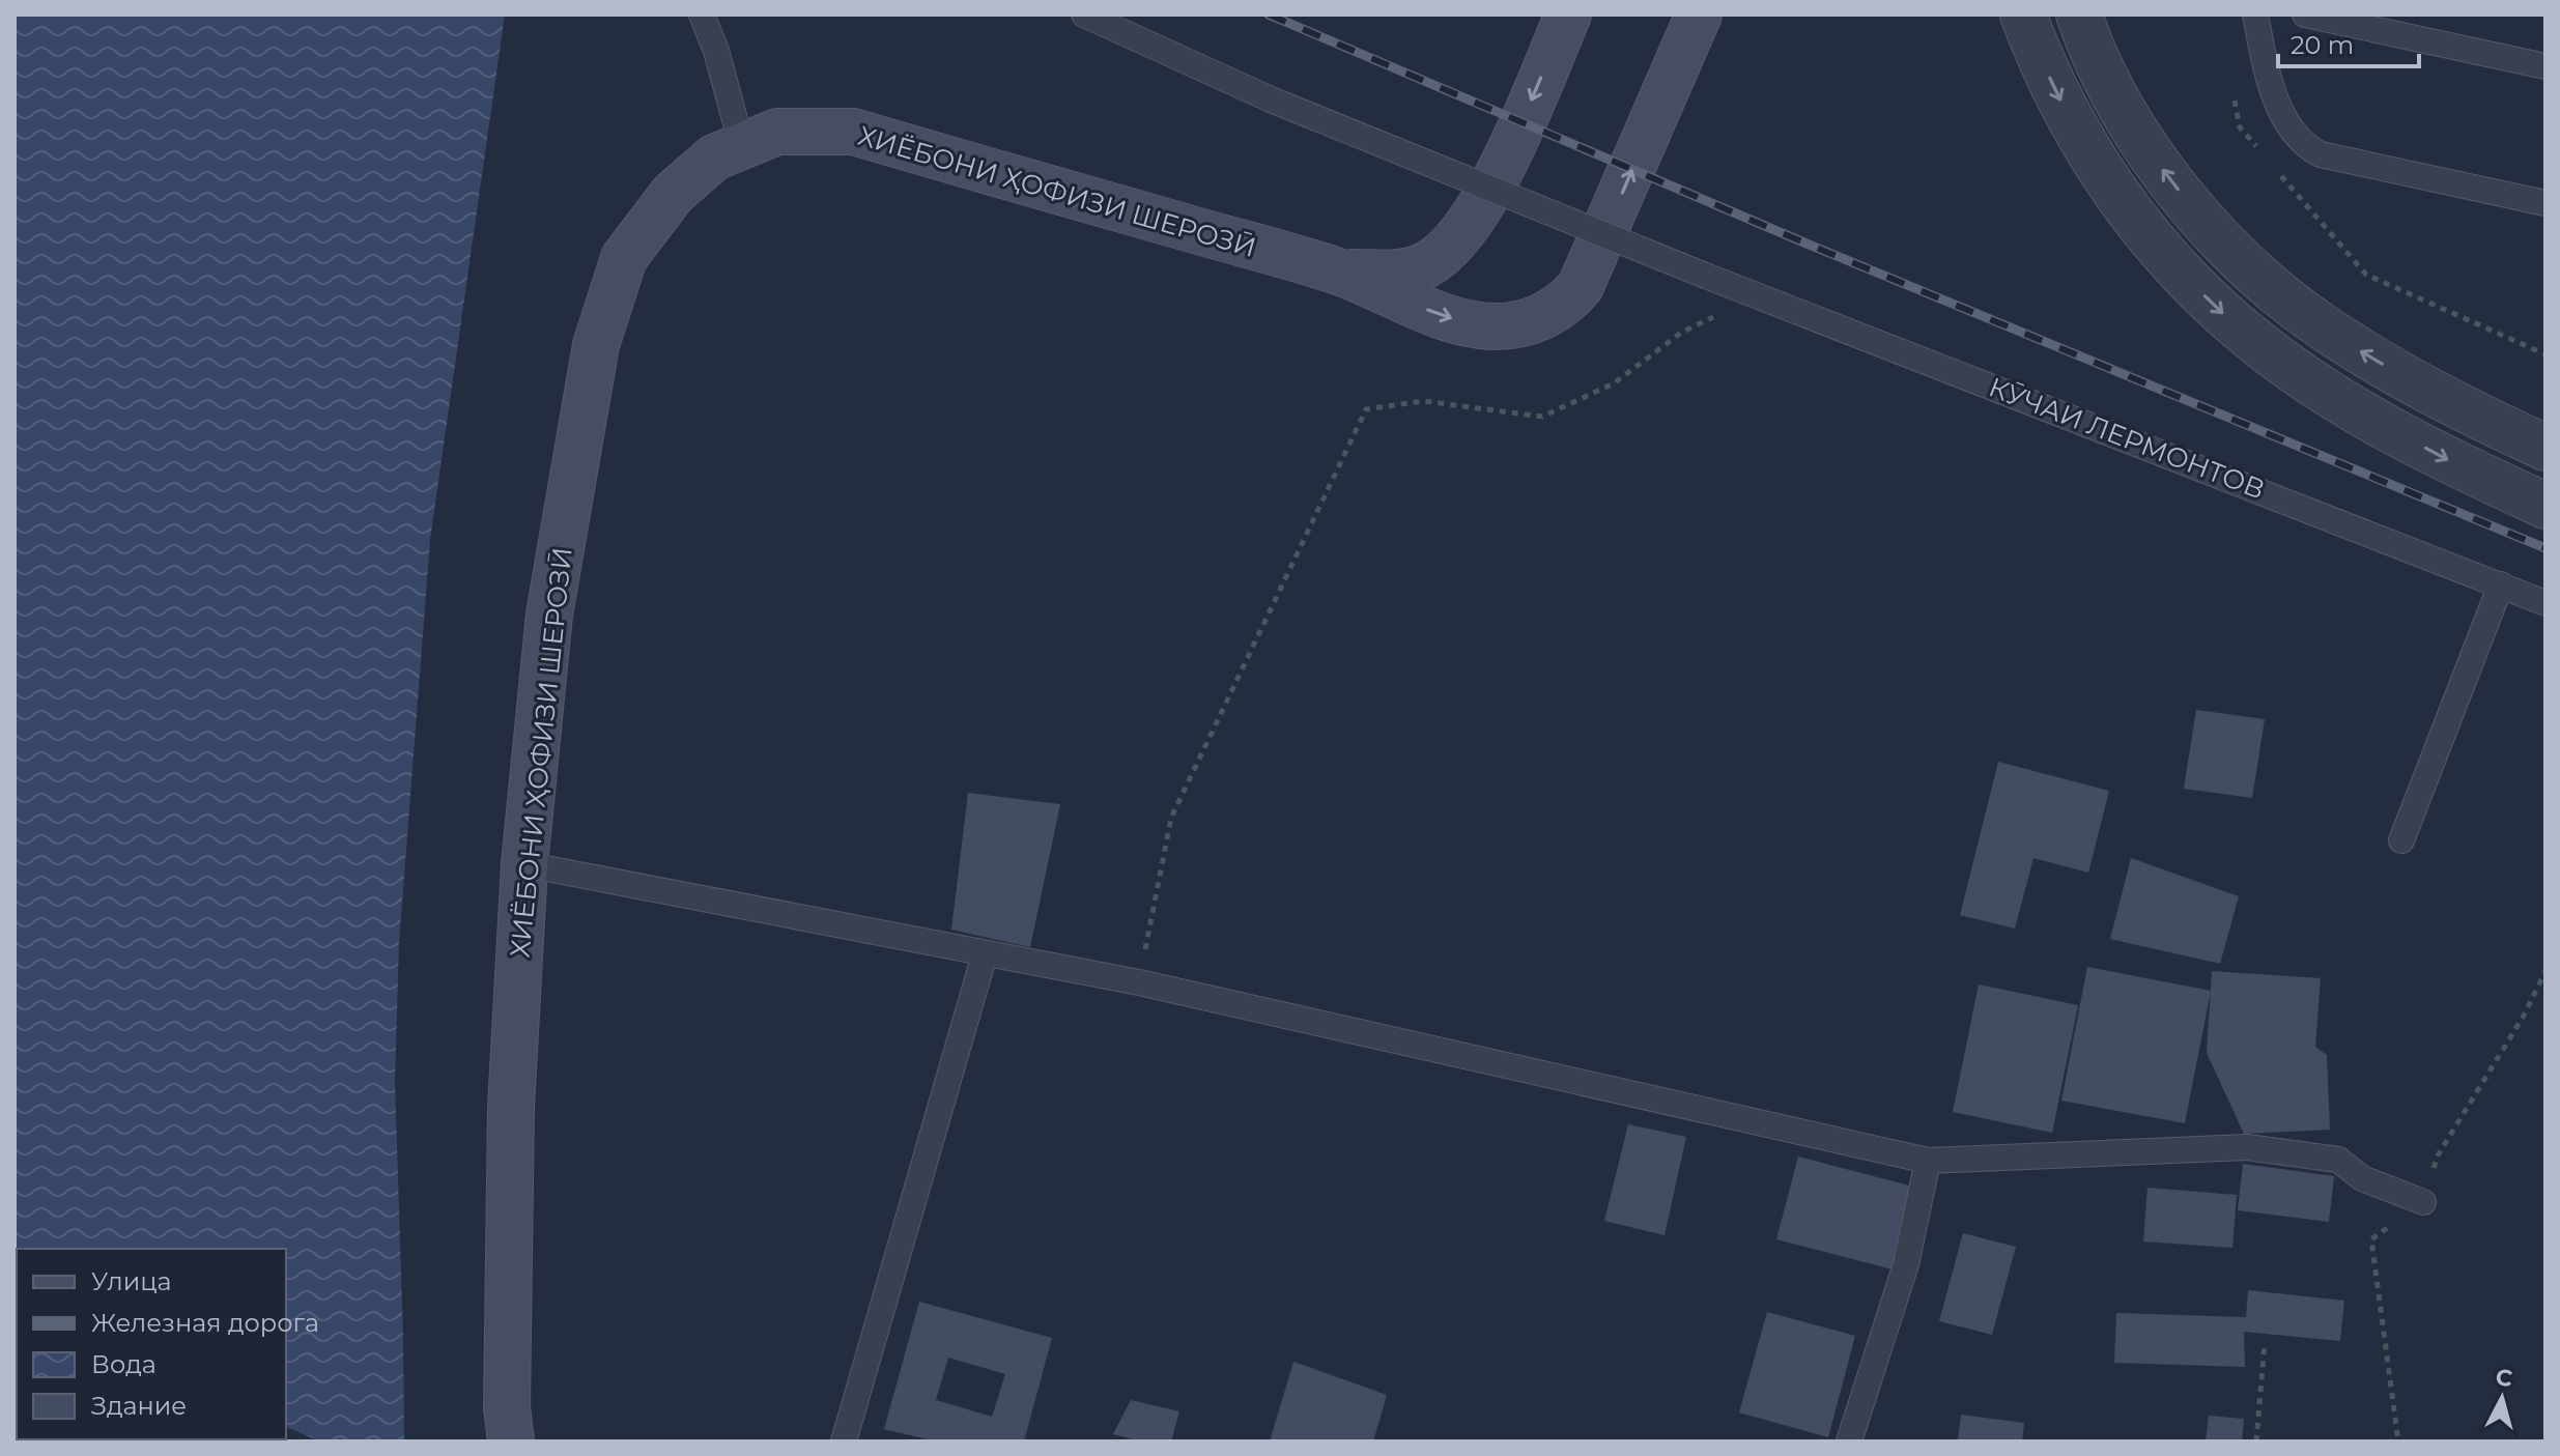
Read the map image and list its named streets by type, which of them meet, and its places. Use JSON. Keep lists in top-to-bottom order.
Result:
{
  "streets": {
    "main road": ["ХИЁБОНИ ҲОФИЗИ ШЕРОЗӢ"],
    "lane": ["КӮЧАИ ЛЕРМОНТОВ"]
  },
  "legend": [
    "Улица",
    "Железная дорога",
    "Вода",
    "Здание"
  ],
  "scale_bar": "20 m",
  "north": "top"
}
